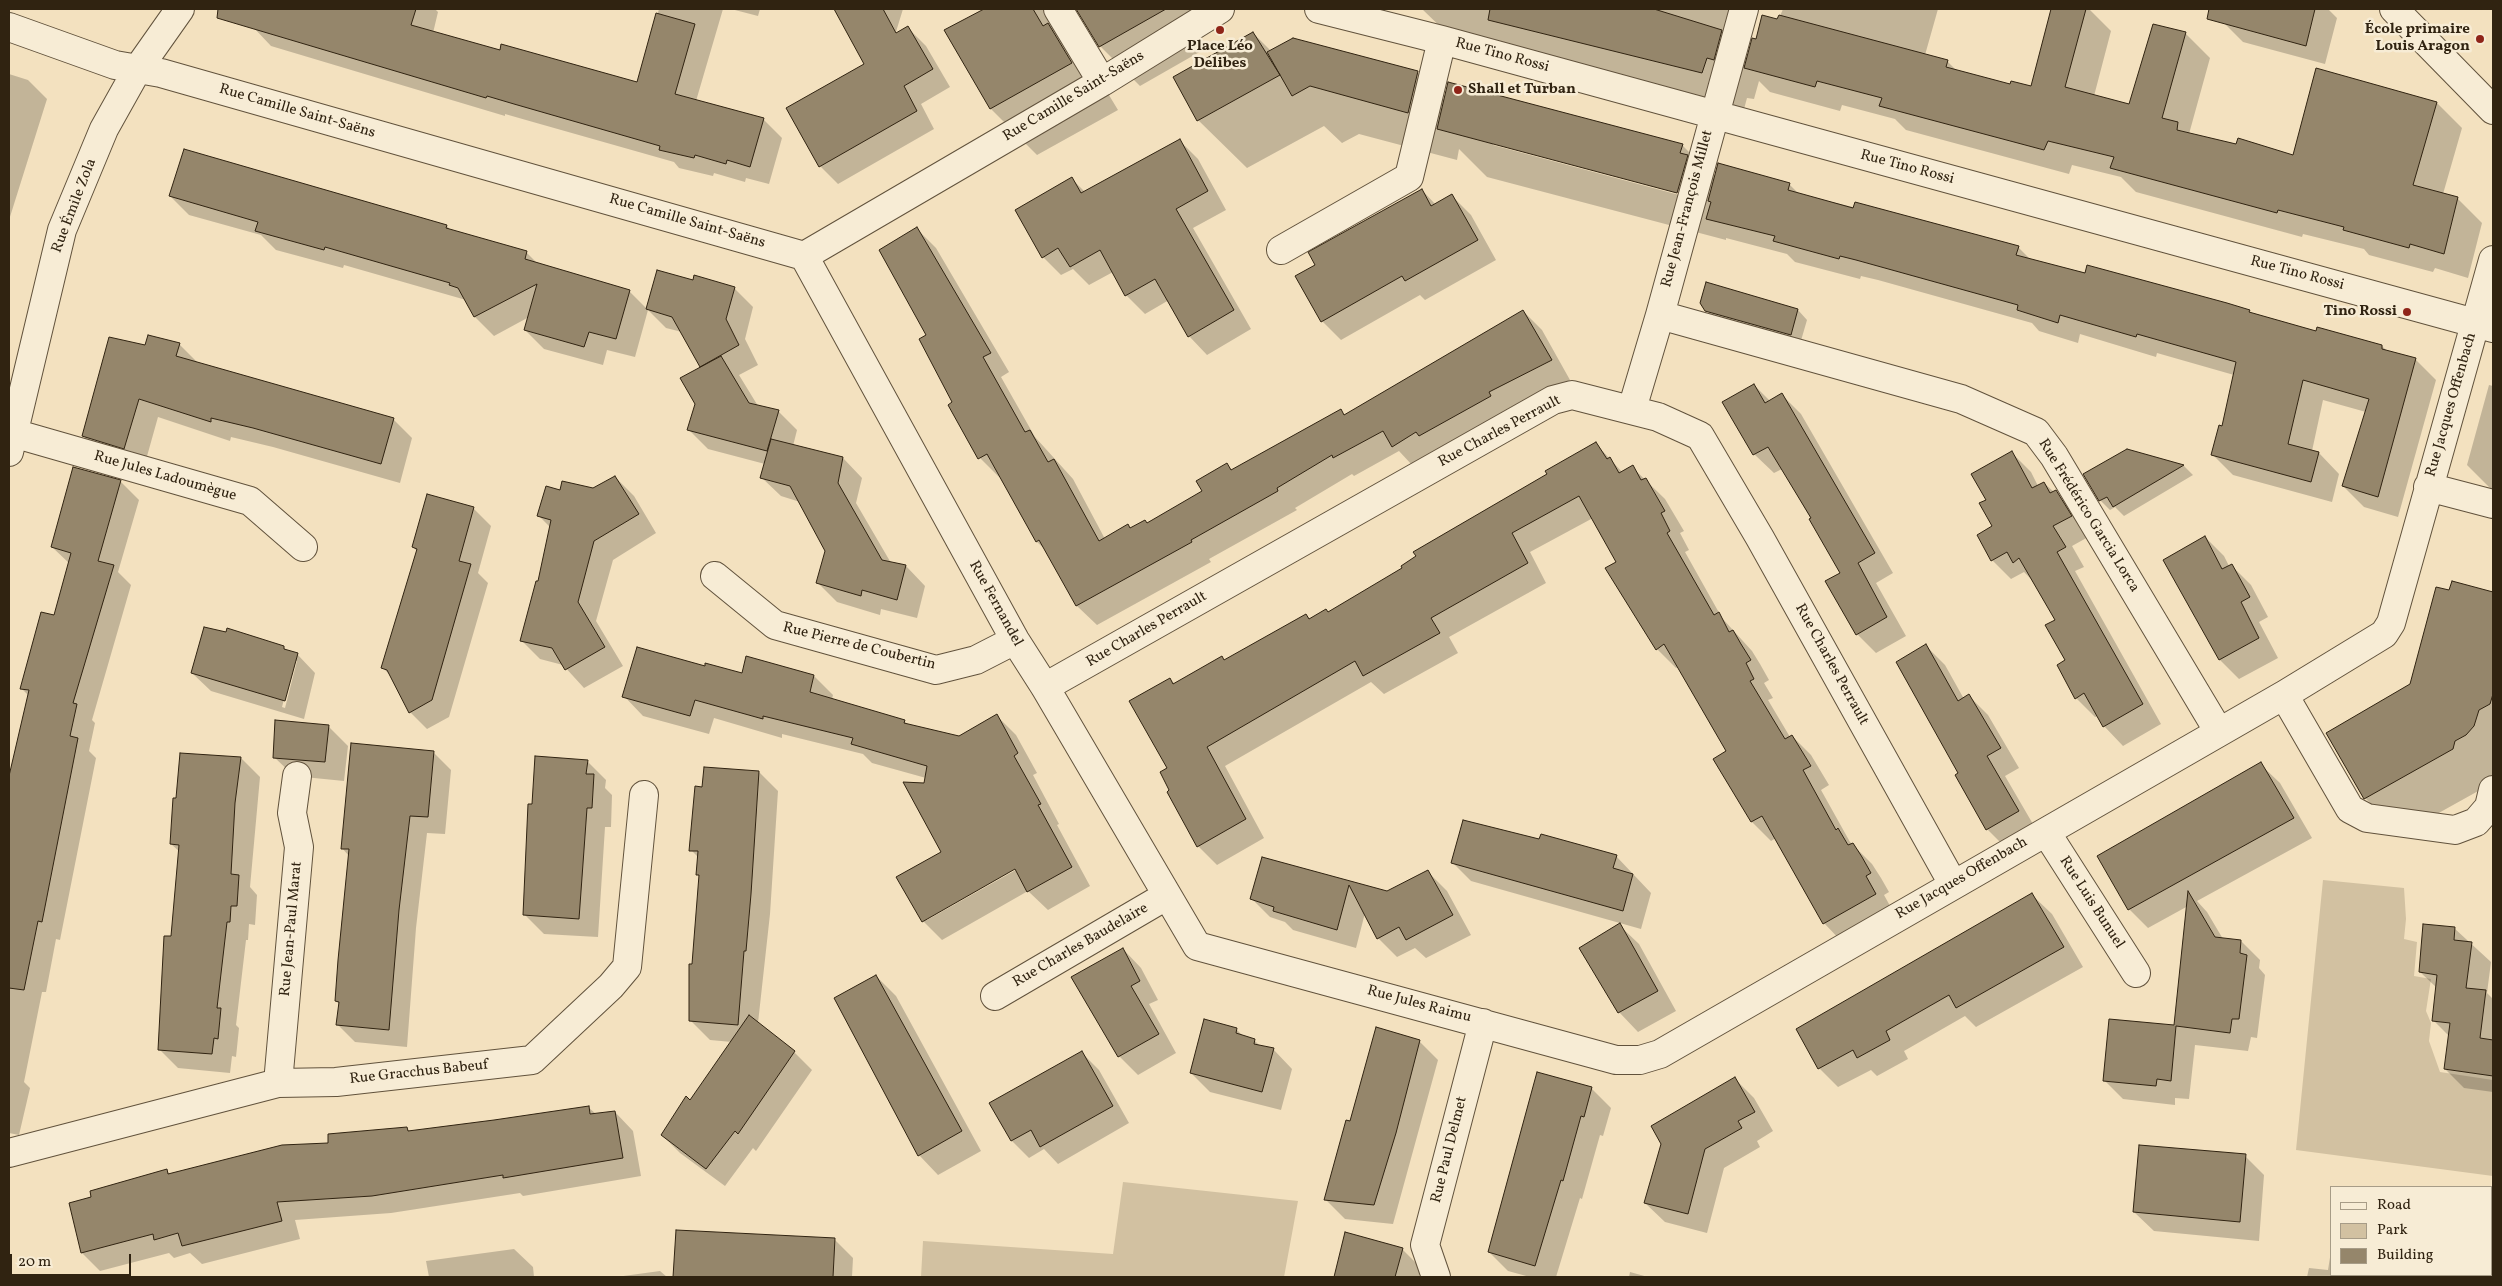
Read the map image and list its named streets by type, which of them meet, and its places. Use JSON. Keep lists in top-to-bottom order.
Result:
{
  "streets": {
    "street": [
      "Rue Tino Rossi",
      "Rue Camille Saint-Saëns",
      "Rue Émile Zola",
      "Rue Jean-François Millet",
      "Rue Jacques Offenbach",
      "Rue Charles Perrault",
      "Rue Jules Ladoumègue",
      "Rue Frédérico Garcia Lorca",
      "Rue Fernandel",
      "Rue Pierre de Coubertin",
      "Rue Luis Bunuel",
      "Rue Jean-Paul Marat",
      "Rue Charles Baudelaire",
      "Rue Jules Raimu",
      "Rue Gracchus Babeuf",
      "Rue Paul Delmet"
    ]
  },
  "crossings": [
    ["Rue Tino Rossi", "Rue Jean-François Millet"],
    ["Rue Tino Rossi", "Rue Jacques Offenbach"],
    ["Rue Camille Saint-Saëns", "Rue Émile Zola"],
    ["Rue Camille Saint-Saëns", "Rue Fernandel"],
    ["Rue Émile Zola", "Rue Jules Ladoumègue"],
    ["Rue Jean-François Millet", "Rue Charles Perrault"],
    ["Rue Jean-François Millet", "Rue Frédérico Garcia Lorca"],
    ["Rue Jacques Offenbach", "Rue Charles Perrault"],
    ["Rue Jacques Offenbach", "Rue Frédérico Garcia Lorca"],
    ["Rue Jacques Offenbach", "Rue Luis Bunuel"],
    ["Rue Jacques Offenbach", "Rue Jules Raimu"],
    ["Rue Charles Perrault", "Rue Fernandel"],
    ["Rue Fernandel", "Rue Pierre de Coubertin"],
    ["Rue Fernandel", "Rue Charles Baudelaire"],
    ["Rue Fernandel", "Rue Jules Raimu"],
    ["Rue Jean-Paul Marat", "Rue Gracchus Babeuf"],
    ["Rue Jules Raimu", "Rue Paul Delmet"]
  ],
  "places": [
    "Place Léo Delibes",
    "École primaire Louis Aragon",
    "Shall et Turban",
    "Tino Rossi"
  ],
  "legend": ["Road", "Park", "Building"],
  "scale_bar": "20 m"
}
